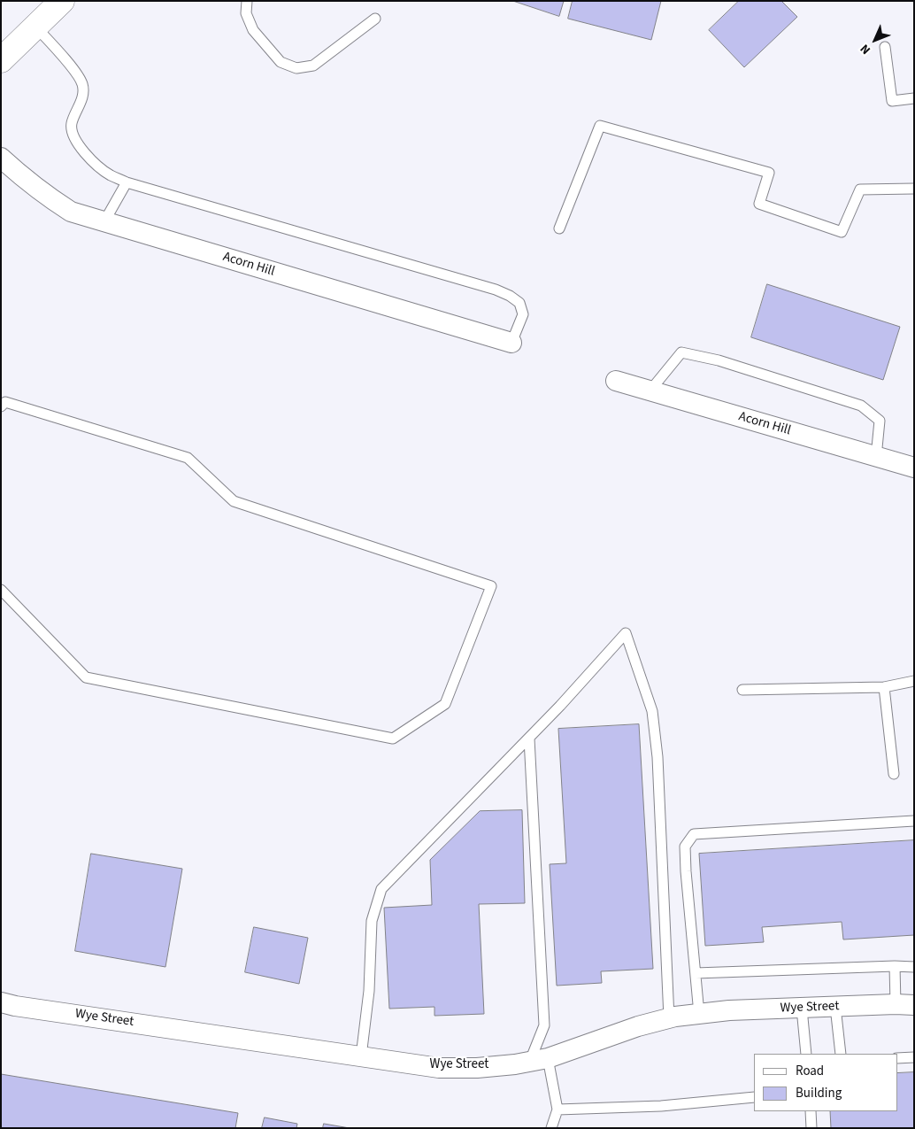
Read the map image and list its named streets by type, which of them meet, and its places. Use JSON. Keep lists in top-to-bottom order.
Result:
{
  "streets": {
    "street": ["Acorn Hill", "Wye Street"]
  },
  "legend": ["Road", "Building"],
  "north": "bottom left"
}
